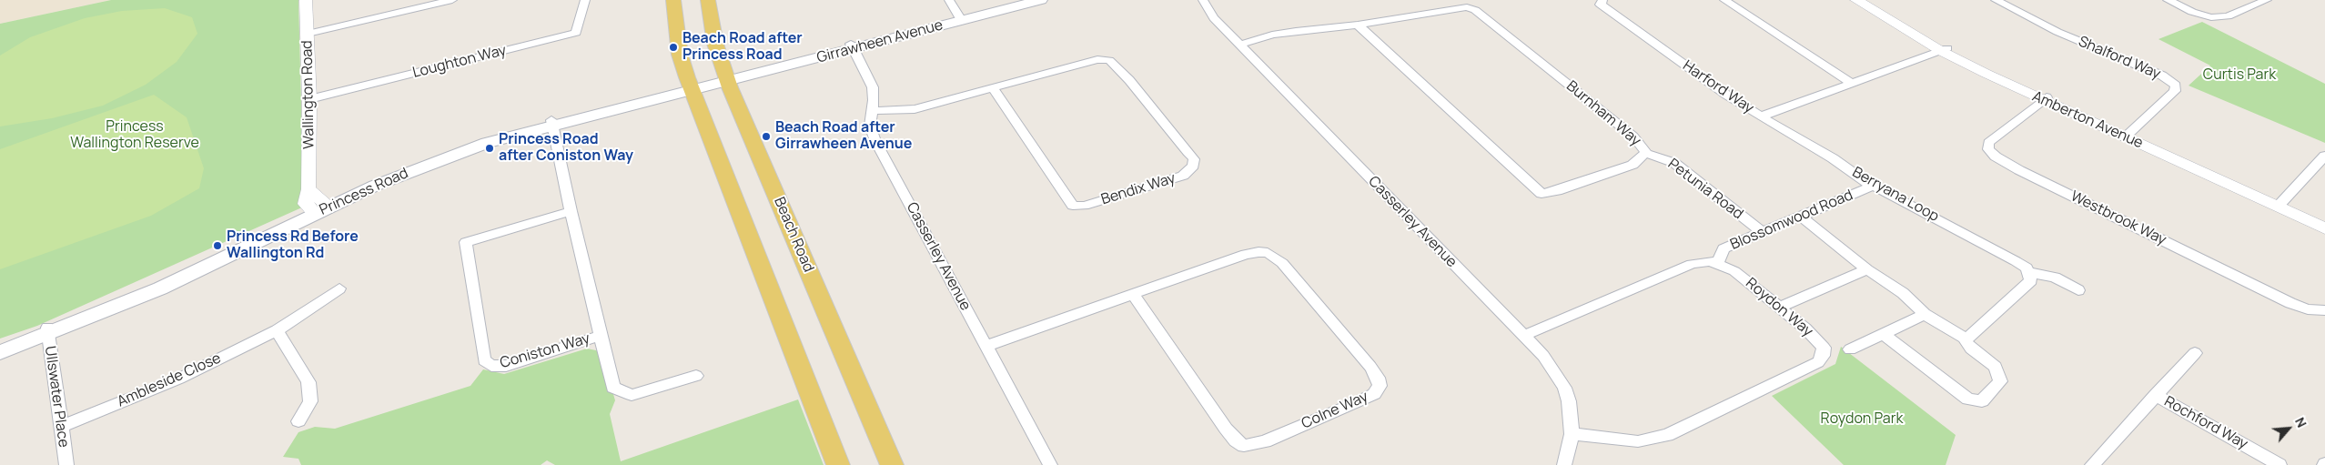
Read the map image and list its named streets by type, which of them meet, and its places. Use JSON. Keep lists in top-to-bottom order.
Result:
{
  "streets": {
    "main road": ["Girrawheen Avenue", "Princess Road", "Beach Road"],
    "street": [
      "Shalford Way",
      "Loughton Way",
      "Harford Way",
      "Wallington Road",
      "Burnham Way",
      "Amberton Avenue",
      "Bendix Way",
      "Petunia Road",
      "Berryana Loop",
      "Westbrook Way",
      "Blossomwood Road",
      "Casserley Avenue",
      "Roydon Way",
      "Coniston Way",
      "Ambleside Close",
      "Ullswater Place",
      "Colne Way",
      "Rochford Way"
    ]
  },
  "crossings": [
    ["Girrawheen Avenue", "Princess Road"],
    ["Girrawheen Avenue", "Casserley Avenue"],
    ["Girrawheen Avenue", "Beach Road"],
    ["Shalford Way", "Amberton Avenue"],
    ["Loughton Way", "Wallington Road"],
    ["Harford Way", "Amberton Avenue"],
    ["Harford Way", "Berryana Loop"],
    ["Wallington Road", "Princess Road"],
    ["Burnham Way", "Petunia Road"],
    ["Burnham Way", "Casserley Avenue"],
    ["Amberton Avenue", "Westbrook Way"],
    ["Bendix Way", "Casserley Avenue"],
    ["Petunia Road", "Blossomwood Road"],
    ["Princess Road", "Coniston Way"],
    ["Princess Road", "Ullswater Place"],
    ["Berryana Loop", "Blossomwood Road"],
    ["Blossomwood Road", "Roydon Way"],
    ["Casserley Avenue", "Roydon Way"],
    ["Casserley Avenue", "Colne Way"],
    ["Ambleside Close", "Ullswater Place"]
  ],
  "parks": ["Curtis Park", "Princess Wallington Reserve", "Roydon Park"],
  "places": [
    "Beach Road after Princess Road",
    "Beach Road after Girrawheen Avenue",
    "Princess Road after Coniston Way",
    "Princess Rd Before Wallington Rd"
  ],
  "north": "top right"
}
